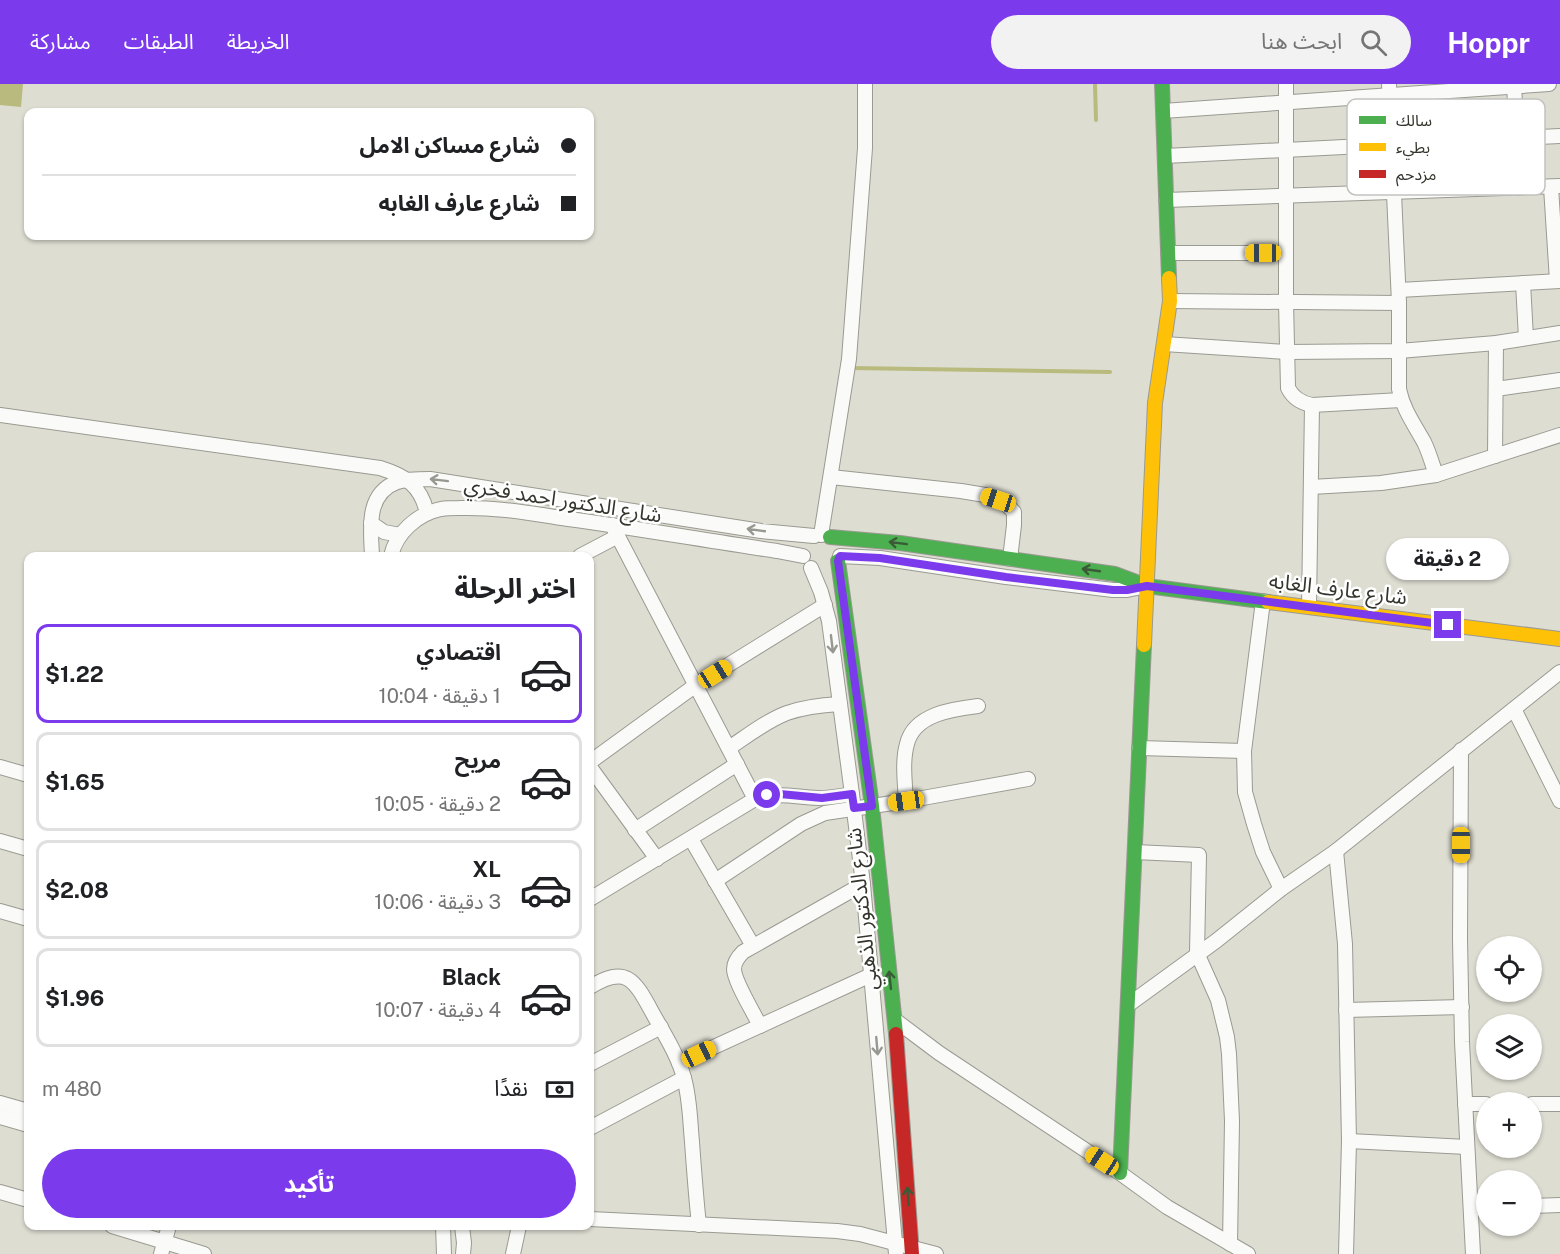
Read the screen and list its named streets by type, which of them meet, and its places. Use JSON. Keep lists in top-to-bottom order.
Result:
{
  "streets": {
    "street": ["شارع الدكتور احمد فخري", "شارع عارف الغابه", "شارع الدكتور الذهبي"]
  },
  "crossings": [
    ["شارع الدكتور احمد فخري", "شارع عارف الغابه"],
    ["شارع الدكتور احمد فخري", "شارع الدكتور الذهبي"],
    ["شارع عارف الغابه", "شارع الدكتور الذهبي"]
  ],
  "legend": ["سالك", "بطيء", "مزدحم"],
  "page": {
    "header": "Hoppr",
    "search": "ابحث هنا",
    "nav": ["الخريطة", "الطبقات", "مشاركة"],
    "banner": ["شارع مساكن الامل", "شارع عارف الغابه"],
    "bubble": "2 دقيقة",
    "heading": "اختر الرحلة",
    "list": [
      {
        "name": "اقتصادي",
        "note": "1 دقيقة · 10:04",
        "value": "$1.22"
      },
      {
        "name": "مريح",
        "note": "2 دقيقة · 10:05",
        "value": "$1.65"
      },
      {
        "name": "XL",
        "note": "3 دقيقة · 10:06",
        "value": "$2.08"
      },
      {
        "name": "Black",
        "note": "4 دقيقة · 10:07",
        "value": "$1.96"
      }
    ],
    "map_buttons": ["+", "−"],
    "pay": ["نقدًا", "480 m"],
    "buttons": "تأكيد"
  }
}
